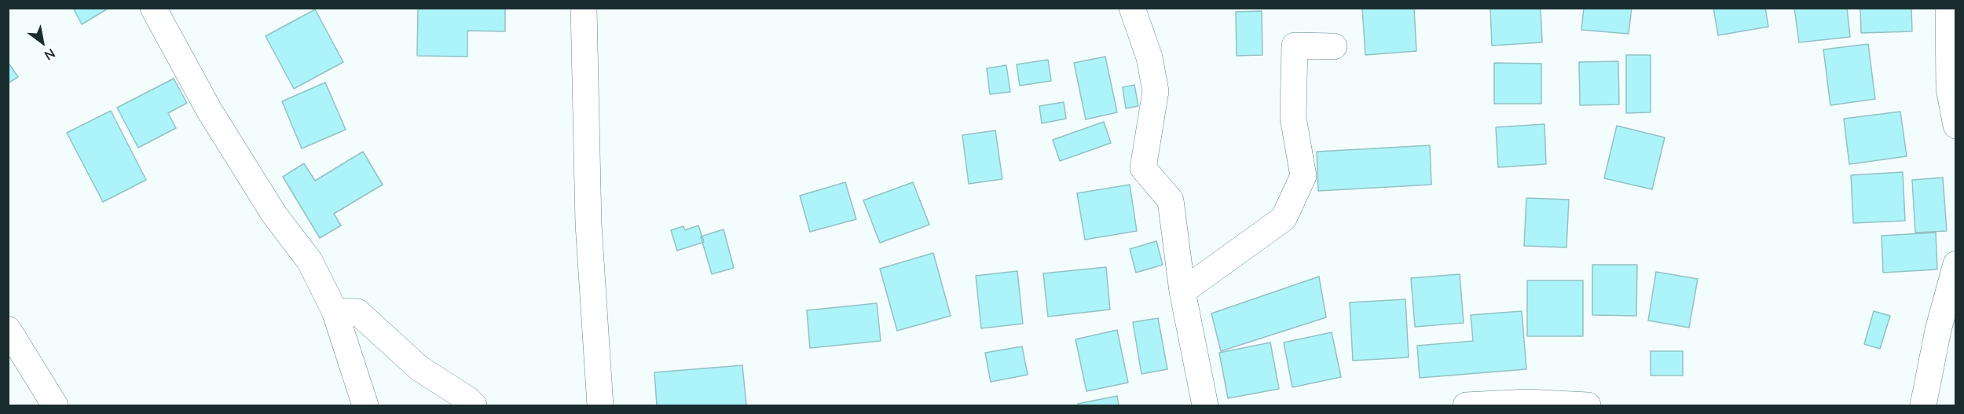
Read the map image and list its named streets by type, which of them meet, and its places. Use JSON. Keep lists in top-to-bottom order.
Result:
{
  "north": "bottom right"
}
